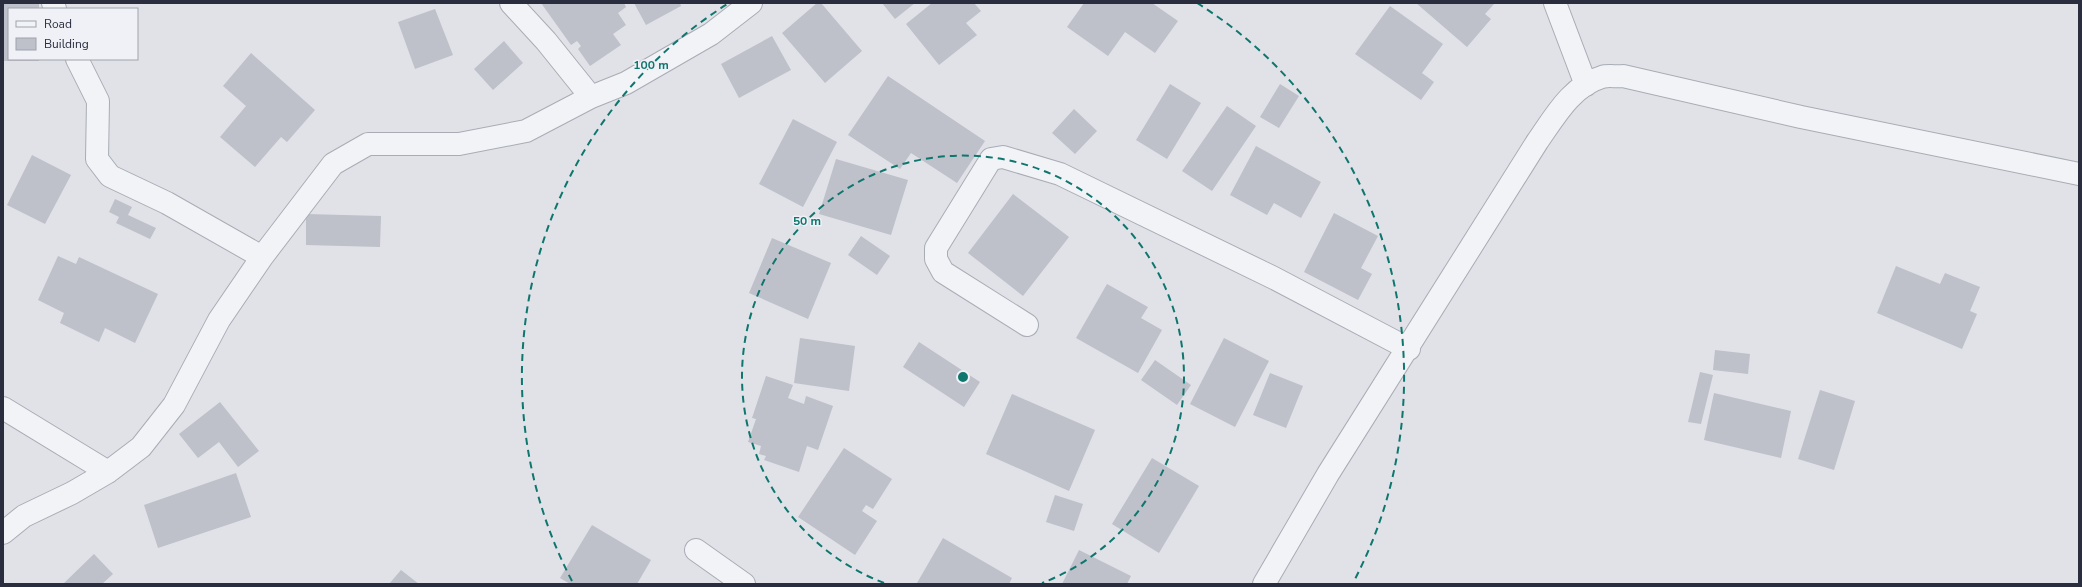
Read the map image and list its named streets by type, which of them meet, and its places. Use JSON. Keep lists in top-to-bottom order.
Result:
{
  "legend": ["Road", "Building"],
  "rings": ["100 m", "50 m"]
}
